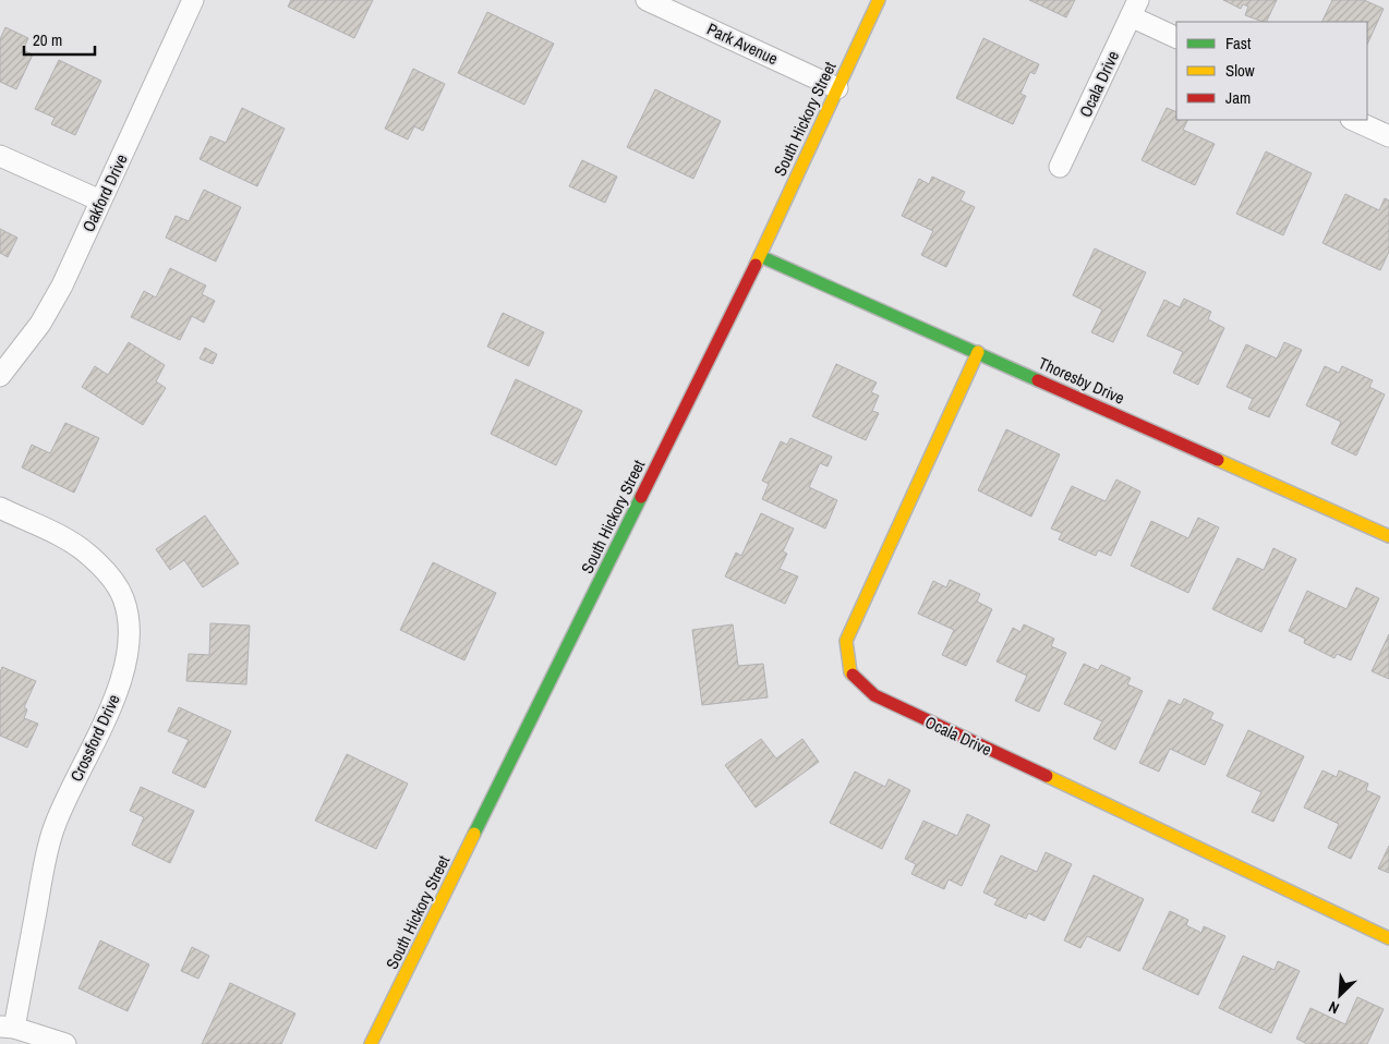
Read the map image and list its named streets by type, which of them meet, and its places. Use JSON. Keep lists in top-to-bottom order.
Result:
{
  "streets": {
    "street": [
      "Park Avenue",
      "Ocala Drive",
      "South Hickory Street",
      "Oakford Drive",
      "Thoresby Drive",
      "Crossford Drive"
    ]
  },
  "crossings": [
    ["Park Avenue", "South Hickory Street"],
    ["Ocala Drive", "Thoresby Drive"],
    ["South Hickory Street", "Thoresby Drive"]
  ],
  "legend": ["Fast", "Slow", "Jam"],
  "scale_bar": "20 m",
  "north": "bottom left"
}
